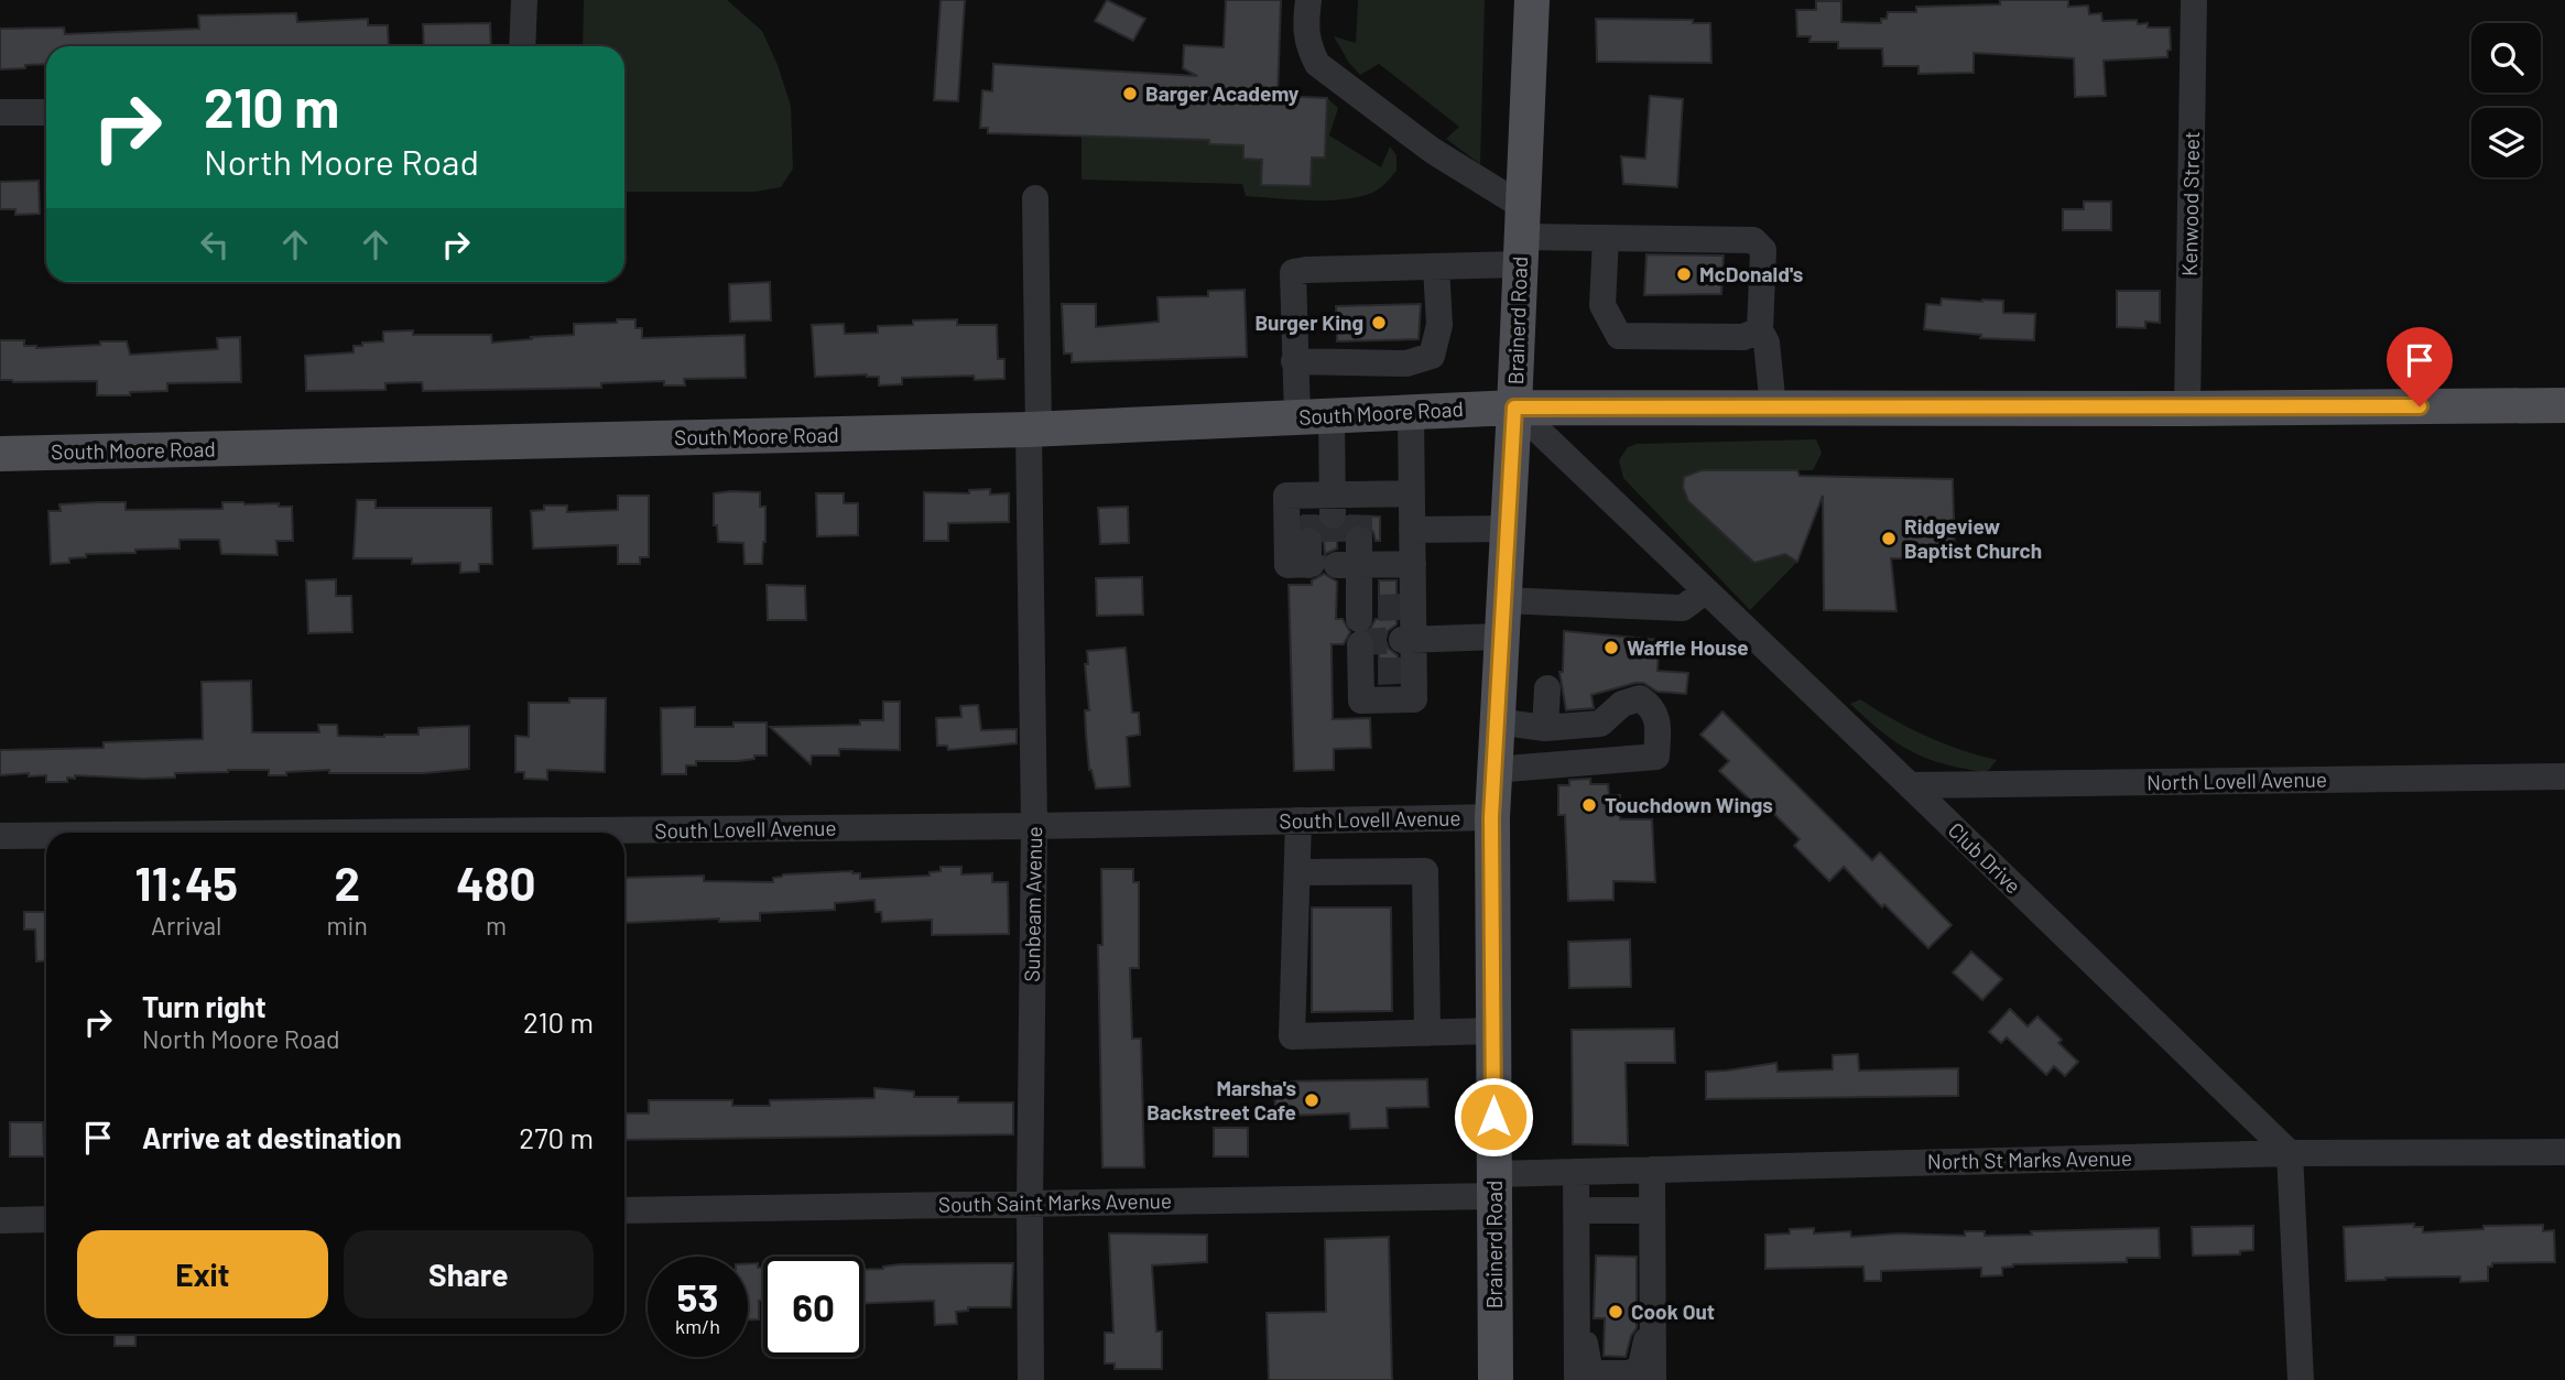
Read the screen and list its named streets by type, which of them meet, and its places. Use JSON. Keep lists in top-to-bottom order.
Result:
{
  "streets": {
    "main road": ["Brainerd Road", "South Moore Road"],
    "street": [
      "Kenwood Street",
      "North Lovell Avenue",
      "South Lovell Avenue",
      "Club Drive",
      "Sunbeam Avenue",
      "North St Marks Avenue",
      "South Saint Marks Avenue"
    ]
  },
  "crossings": [
    ["Kenwood Street", "South Moore Road"],
    ["Brainerd Road", "South Moore Road"],
    ["Brainerd Road", "South Lovell Avenue"],
    ["Brainerd Road", "Club Drive"],
    ["Brainerd Road", "North St Marks Avenue"],
    ["Brainerd Road", "South Saint Marks Avenue"],
    ["South Moore Road", "Club Drive"],
    ["South Moore Road", "Sunbeam Avenue"],
    ["North Lovell Avenue", "Club Drive"],
    ["South Lovell Avenue", "Sunbeam Avenue"],
    ["Club Drive", "North St Marks Avenue"],
    ["Sunbeam Avenue", "South Saint Marks Avenue"],
    ["North St Marks Avenue", "South Saint Marks Avenue"]
  ],
  "places": [
    "Barger Academy",
    "McDonald's",
    "Burger King",
    "Ridgeview Baptist Church",
    "Waffle House",
    "Touchdown Wings",
    "Marsha's Backstreet Cafe",
    "Cook Out"
  ],
  "page": {
    "turn": ["210 m", "North Moore Road"],
    "eta": [
      "11:45",
      "Arrival",
      "2",
      "min",
      "480",
      "m"
    ],
    "list": [
      {
        "name": "Turn right",
        "note": "North Moore Road",
        "value": "210 m"
      },
      {
        "name": "Arrive at destination",
        "value": "270 m"
      }
    ],
    "buttons": ["Exit", "Share"],
    "speed": "53 km/h",
    "limit": "60"
  }
}
